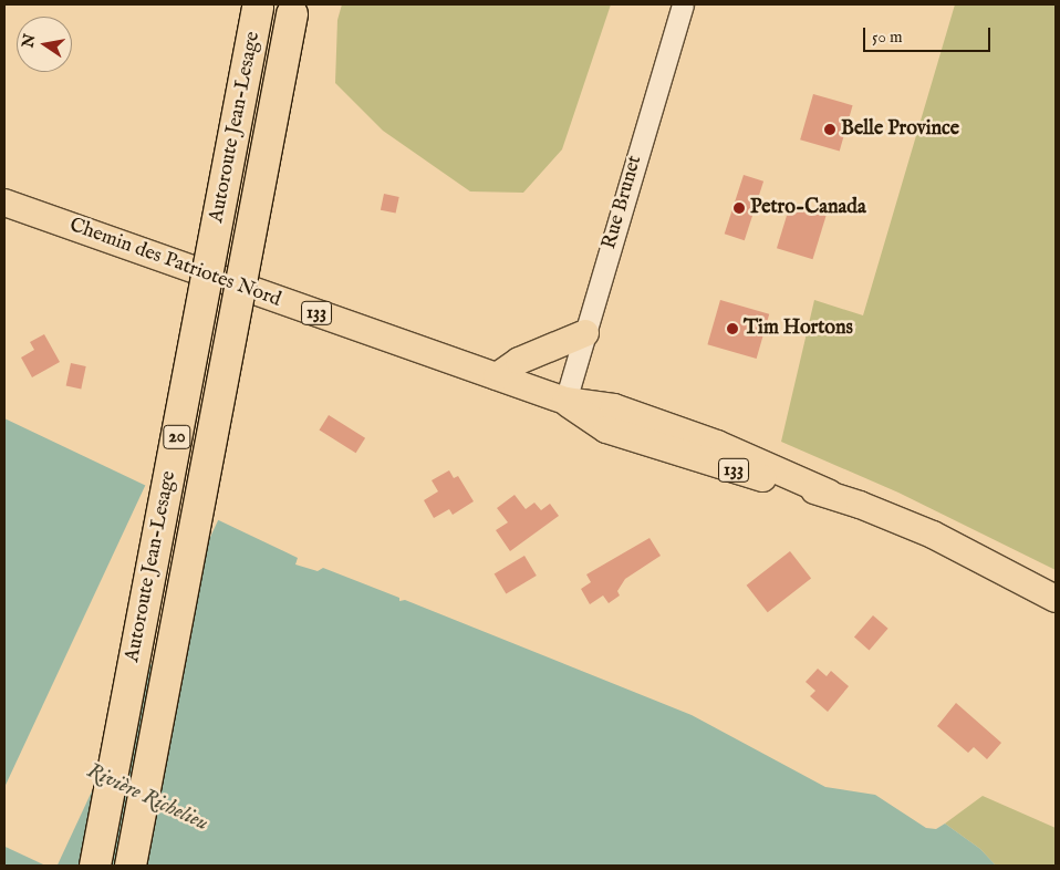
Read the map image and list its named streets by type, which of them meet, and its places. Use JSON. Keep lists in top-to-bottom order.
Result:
{
  "streets": {
    "highway": ["Autoroute Jean-Lesage", "20"],
    "main road": ["Chemin des Patriotes Nord", "133"],
    "street": ["Rue Brunet"]
  },
  "crossings": [
    ["Rue Brunet", "Chemin des Patriotes Nord"]
  ],
  "water": ["Rivière Richelieu"],
  "places": ["Belle Province", "Petro-Canada", "Tim Hortons"],
  "scale_bar": "50 m",
  "north": "left"
}
